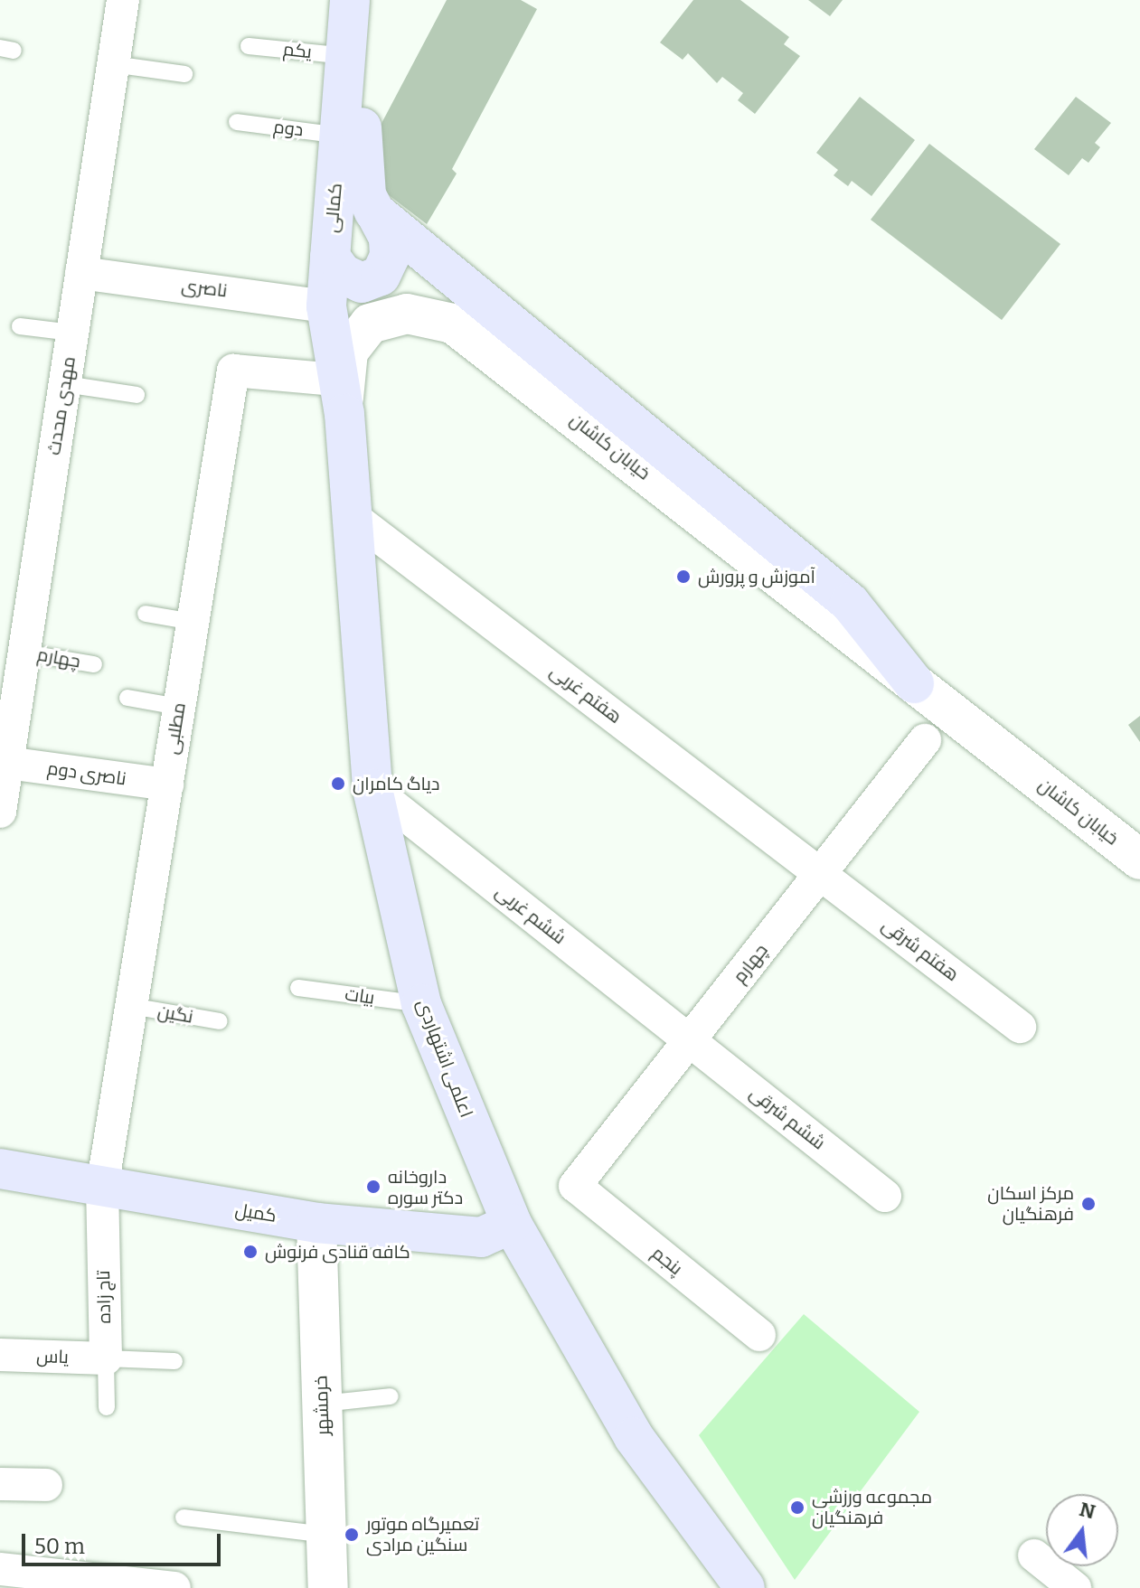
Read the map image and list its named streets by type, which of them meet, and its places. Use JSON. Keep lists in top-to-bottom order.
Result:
{
  "streets": {
    "main road": [
      "کمالی",
      "خیابان کاشان",
      "اعلمی اشتهاردی",
      "کمیل"
    ],
    "street": [
      "ناصری",
      "مهدی محدث",
      "چهارم",
      "هفتم غربی",
      "مطلبی",
      "ناصری دوم",
      "ششم غربی",
      "هفتم شرقی",
      "ششم شرقی",
      "پنجم",
      "تاج زاده",
      "یاس",
      "خرمشهر"
    ],
    "lane": [
      "یکم",
      "دوم",
      "بیات",
      "نگین"
    ]
  },
  "crossings": [
    ["یکم", "کمالی"],
    ["دوم", "کمالی"],
    ["کمالی", "ناصری"],
    ["کمالی", "خیابان کاشان"],
    ["کمالی", "مطلبی"],
    ["کمالی", "اعلمی اشتهاردی"],
    ["ناصری", "مهدی محدث"],
    ["مهدی محدث", "چهارم"],
    ["مهدی محدث", "ناصری دوم"],
    ["خیابان کاشان", "مطلبی"],
    ["خیابان کاشان", "اعلمی اشتهاردی"],
    ["چهارم", "هفتم غربی"],
    ["چهارم", "ششم غربی"],
    ["چهارم", "هفتم شرقی"],
    ["چهارم", "ششم شرقی"],
    ["چهارم", "پنجم"],
    ["هفتم غربی", "هفتم شرقی"],
    ["هفتم غربی", "اعلمی اشتهاردی"],
    ["مطلبی", "ناصری دوم"],
    ["مطلبی", "نگین"],
    ["مطلبی", "اعلمی اشتهاردی"],
    ["مطلبی", "کمیل"],
    ["مطلبی", "تاج زاده"],
    ["ششم غربی", "اعلمی اشتهاردی"],
    ["ششم غربی", "ششم شرقی"],
    ["بیات", "اعلمی اشتهاردی"],
    ["اعلمی اشتهاردی", "کمیل"],
    ["کمیل", "تاج زاده"],
    ["کمیل", "خرمشهر"],
    ["تاج زاده", "یاس"]
  ],
  "places": [
    "آموزش و پرورش",
    "دیاگ کامران",
    "داروخانه دکتر سوره",
    "مرکز اسکان فرهنگیان",
    "کافه قنادی فرنوش",
    "مجموعه ورزشی فرهنگیان",
    "تعمیرگاه موتور سنگین مرادی"
  ],
  "scale_bar": "50 m",
  "north": "top"
}
